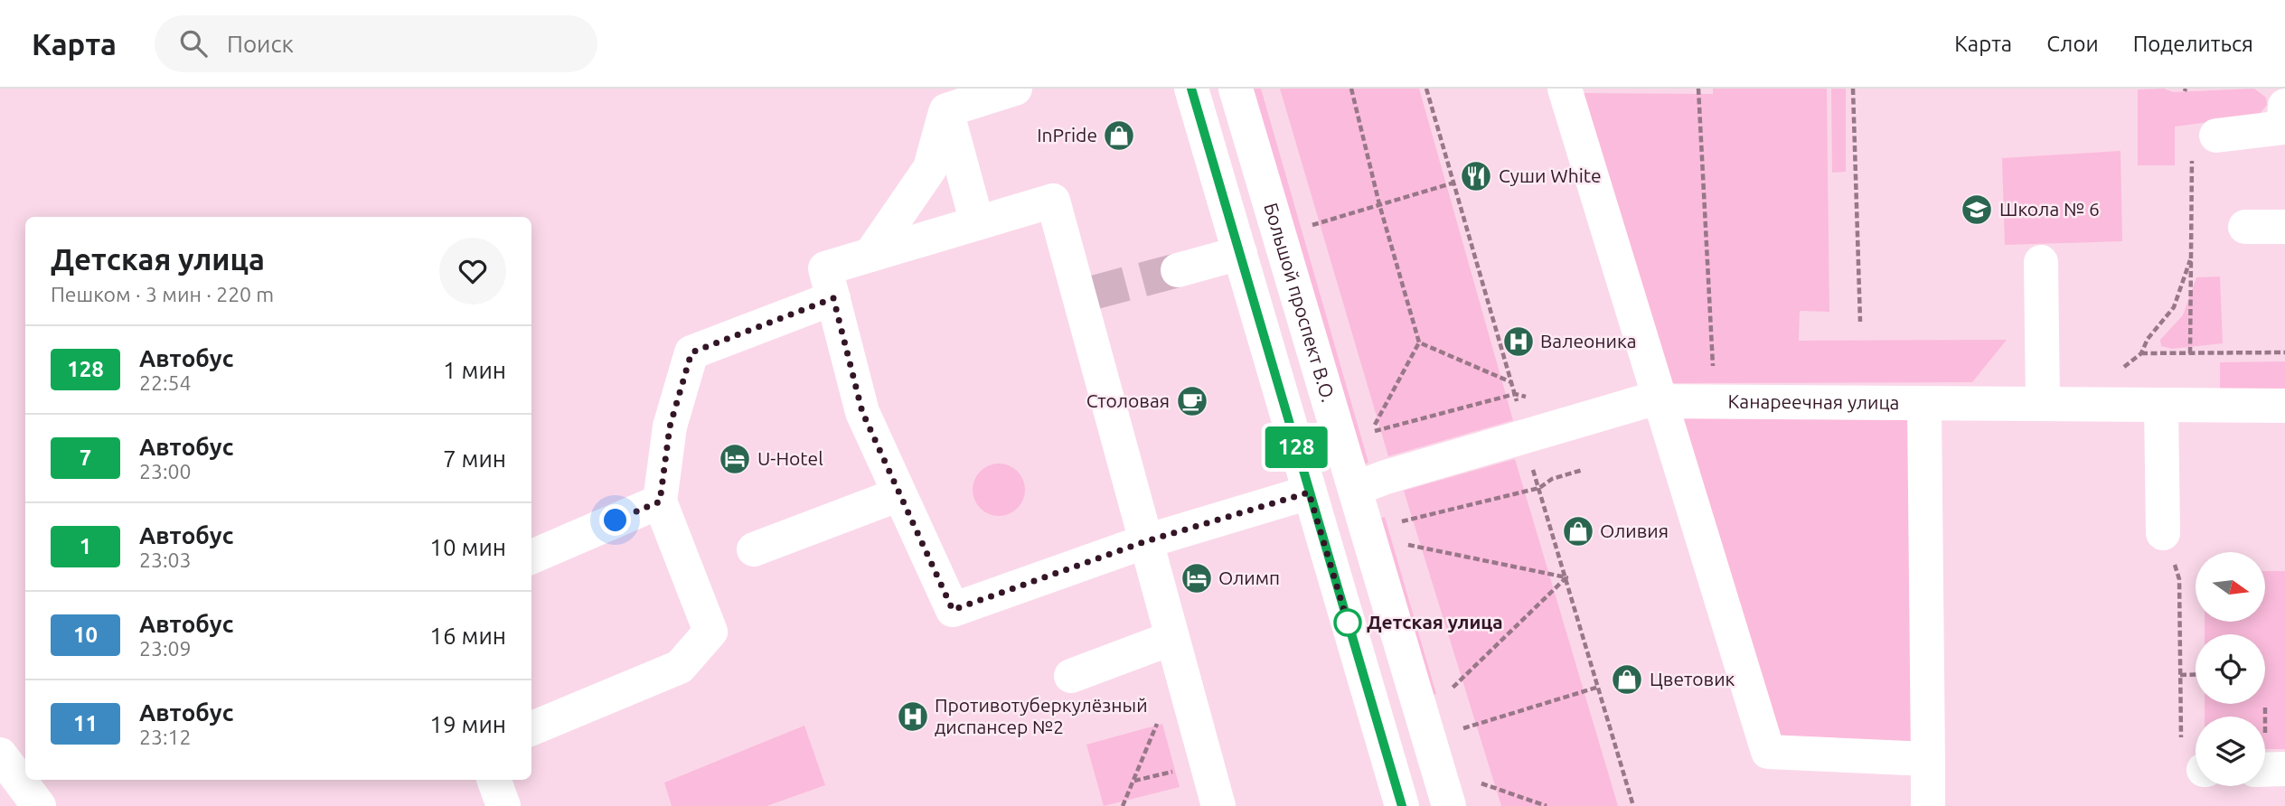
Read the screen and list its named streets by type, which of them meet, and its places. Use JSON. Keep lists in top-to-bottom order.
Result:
{
  "streets": {
    "main road": ["Большой проспект В.О.", "Канареечная улица"]
  },
  "crossings": [
    ["Большой проспект В.О.", "Канареечная улица"]
  ],
  "places": {
    "shop": ["InPride", "Оливия", "Цветовик"],
    "restaurant": ["Суши White"],
    "school or university": ["Школа № 6"],
    "hospital": ["Валеоника", "Противотуберкулёзный диспансер №2"],
    "cafe": ["Столовая"],
    "hotel": ["U-Hotel", "Олимп"],
    "other": ["Детская улица"]
  },
  "lines": ["bus line 128"],
  "north": "right",
  "page": {
    "header": "Карта",
    "search": "Поиск",
    "nav": ["Карта", "Слои", "Поделиться"],
    "on_map": "128",
    "heading": ["Детская улица", "Пешком · 3 мин · 220 m"],
    "list": [
      {
        "mark": "128",
        "name": "Автобус",
        "note": "22:54",
        "value": "1 мин"
      },
      {
        "mark": "7",
        "name": "Автобус",
        "note": "23:00",
        "value": "7 мин"
      },
      {
        "mark": "1",
        "name": "Автобус",
        "note": "23:03",
        "value": "10 мин"
      },
      {
        "mark": "10",
        "name": "Автобус",
        "note": "23:09",
        "value": "16 мин"
      },
      {
        "mark": "11",
        "name": "Автобус",
        "note": "23:12",
        "value": "19 мин"
      }
    ]
  }
}
